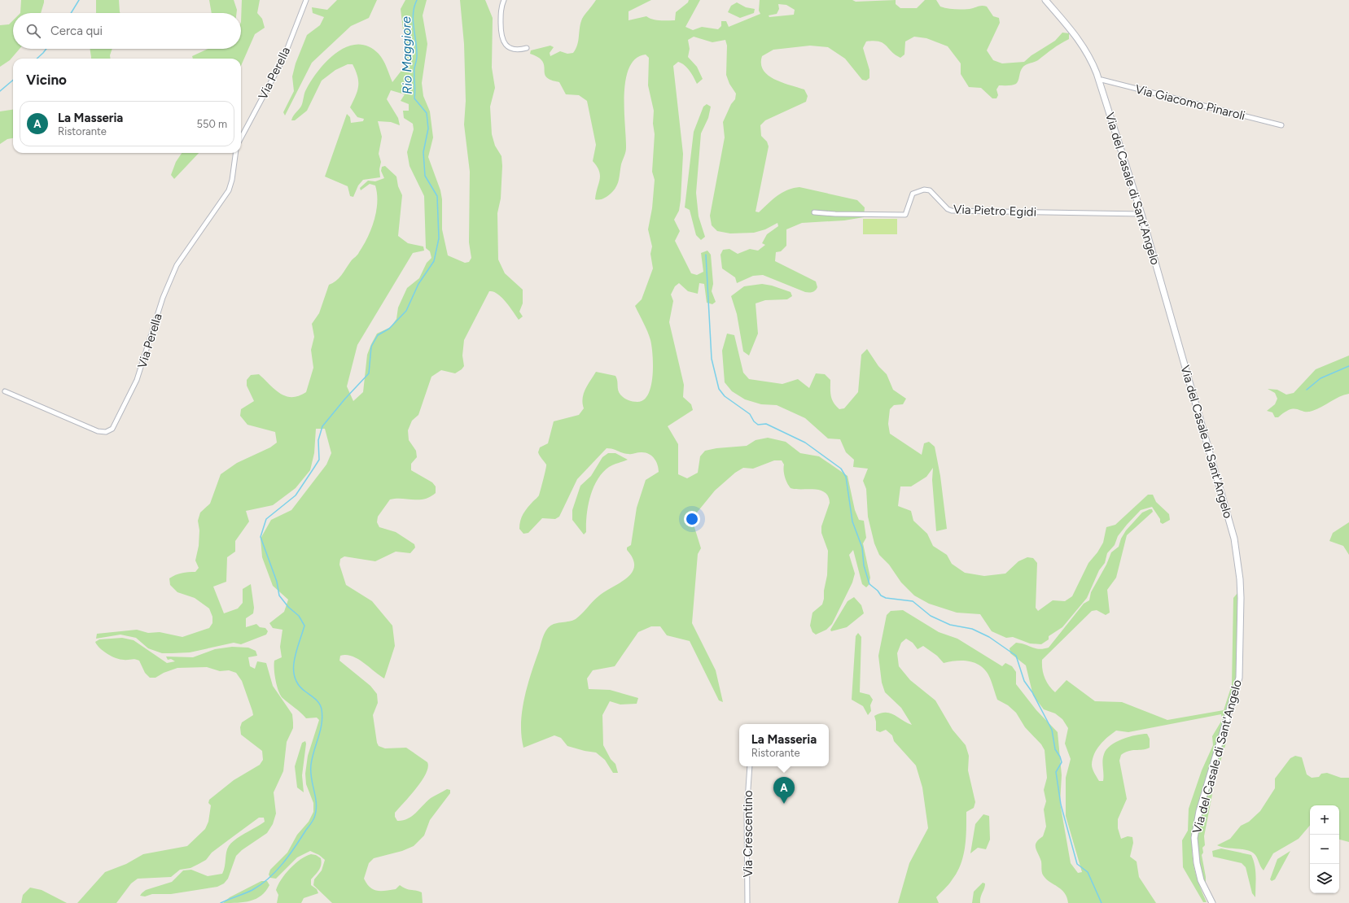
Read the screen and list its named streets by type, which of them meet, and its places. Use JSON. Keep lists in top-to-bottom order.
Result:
{
  "streets": {
    "main road": ["Via del Casale di Sant'Angelo"],
    "street": [
      "Via Perella",
      "Via Giacomo Pinaroli",
      "Via Pietro Egidi",
      "Via Crescentino"
    ]
  },
  "crossings": [
    ["Via Giacomo Pinaroli", "Via del Casale di Sant'Angelo"],
    ["Via del Casale di Sant'Angelo", "Via Pietro Egidi"]
  ],
  "water": ["Rio Maggiore"],
  "page": {
    "search": "Cerca qui",
    "heading": "Vicino",
    "list": [
      {
        "mark": "A",
        "name": "La Masseria",
        "note": "Ristorante",
        "value": "550 m"
      }
    ],
    "popup": ["La Masseria", "Ristorante"],
    "pins": "A",
    "map_buttons": ["+", "−"]
  }
}
